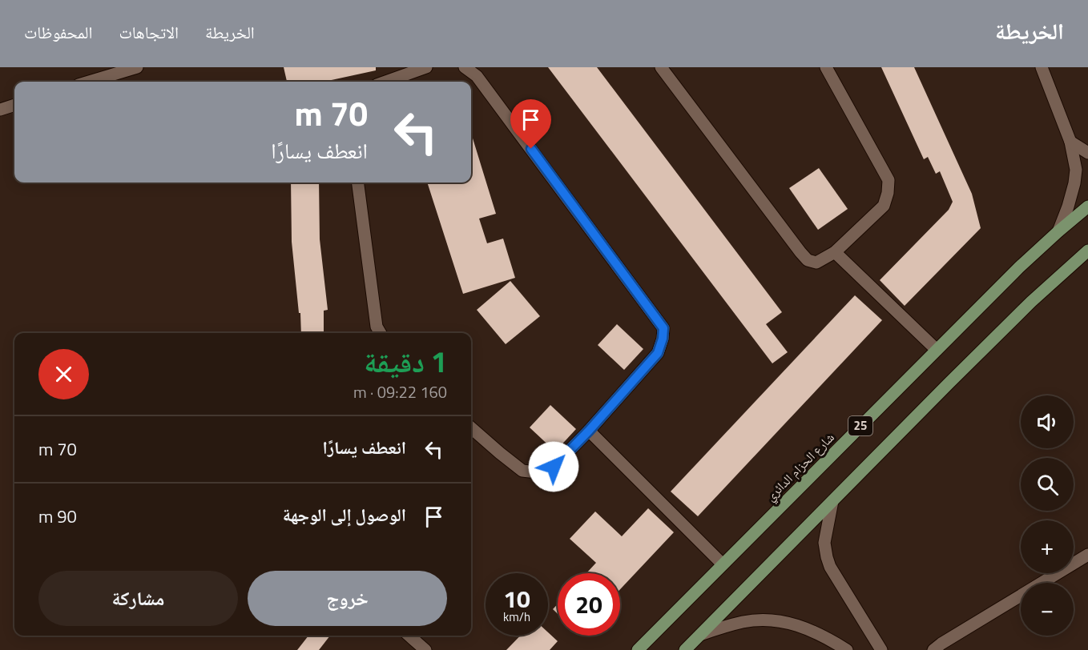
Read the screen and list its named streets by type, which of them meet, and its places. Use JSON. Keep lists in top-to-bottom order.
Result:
{
  "streets": {
    "main road": ["25", "شارع الحزام الدائري"]
  },
  "page": {
    "header": "الخريطة",
    "nav": ["الخريطة", "الاتجاهات", "المحفوظات"],
    "turn": ["70 m", "انعطف يسارًا"],
    "heading": ["1 دقيقة", "160 m · 09:22"],
    "map_buttons": ["+", "−"],
    "list": [
      {
        "name": "انعطف يسارًا",
        "value": "70 m"
      },
      {
        "name": "الوصول إلى الوجهة",
        "value": "90 m"
      }
    ],
    "buttons": ["خروج", "مشاركة"],
    "speed": "10 km/h",
    "limit": "20"
  }
}
